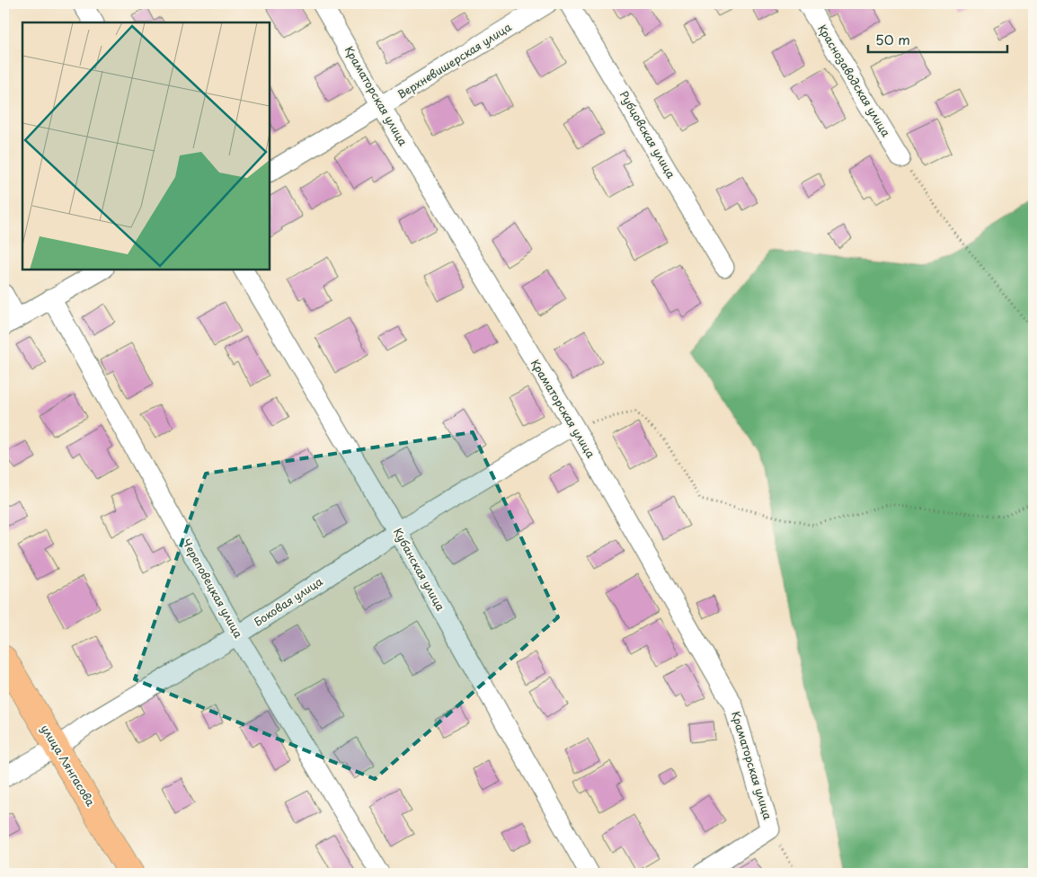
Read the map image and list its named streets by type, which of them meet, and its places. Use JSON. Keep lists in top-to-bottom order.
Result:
{
  "streets": {
    "main road": ["улица Лянгасова"],
    "street": [
      "Верхневишерская улица",
      "Краснозаводская улица",
      "Краматорская улица",
      "Рубцовская улица",
      "Кубанская улица",
      "Череповецкая улица",
      "Боковая улица"
    ]
  },
  "crossings": [
    ["Верхневишерская улица", "Краматорская улица"],
    ["Краматорская улица", "Боковая улица"],
    ["Кубанская улица", "Боковая улица"],
    ["Череповецкая улица", "Боковая улица"],
    ["Боковая улица", "улица Лянгасова"]
  ],
  "scale_bar": "50 m"
}
